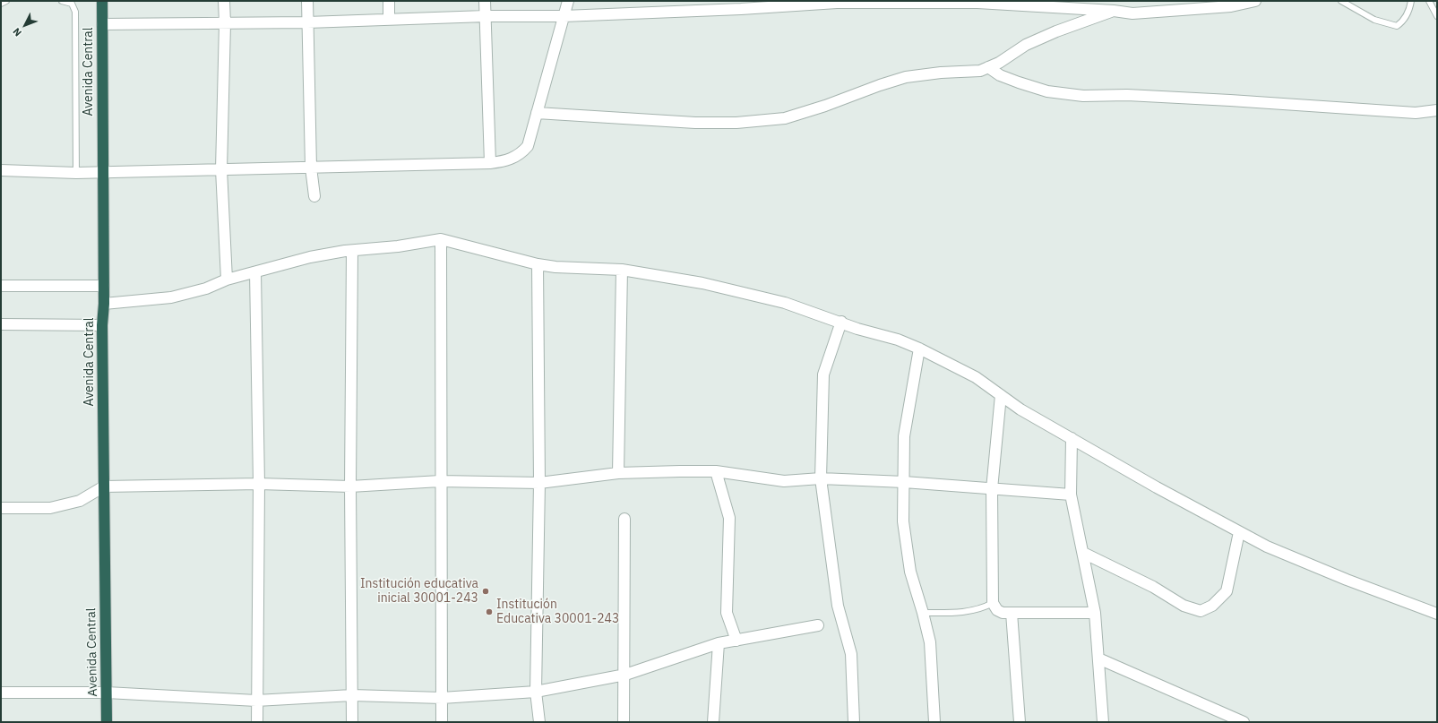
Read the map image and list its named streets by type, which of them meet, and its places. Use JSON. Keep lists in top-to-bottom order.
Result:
{
  "streets": {
    "highway": ["Avenida Central"]
  },
  "places": ["Institución educativa inicial 30001-243", "Institución Educativa 30001-243"],
  "north": "bottom left"
}
